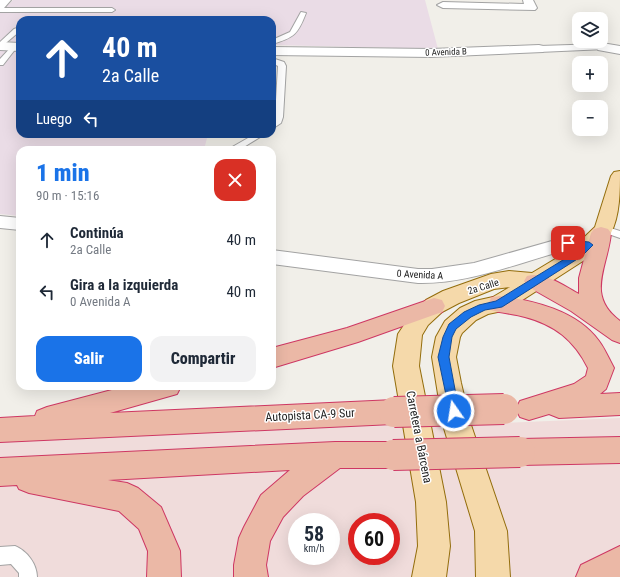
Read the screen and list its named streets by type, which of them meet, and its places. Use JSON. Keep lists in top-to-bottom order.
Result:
{
  "streets": {
    "highway": ["Autopista CA-9 Sur"],
    "main road": ["2a Calle", "Carretera a Bárcena"],
    "street": ["0 Avenida B", "0 Avenida A"]
  },
  "crossings": [
    ["0 Avenida A", "2a Calle"],
    ["2a Calle", "Carretera a Bárcena"]
  ],
  "page": {
    "map_buttons": ["+", "−"],
    "turn": ["40 m", "2a Calle"],
    "then": "Luego",
    "heading": ["1 min", "90 m · 15:16"],
    "list": [
      {
        "name": "Continúa",
        "note": "2a Calle",
        "value": "40 m"
      },
      {
        "name": "Gira a la izquierda",
        "note": "0 Avenida A",
        "value": "40 m"
      }
    ],
    "buttons": ["Salir", "Compartir"],
    "speed": "58 km/h",
    "limit": "60"
  }
}
